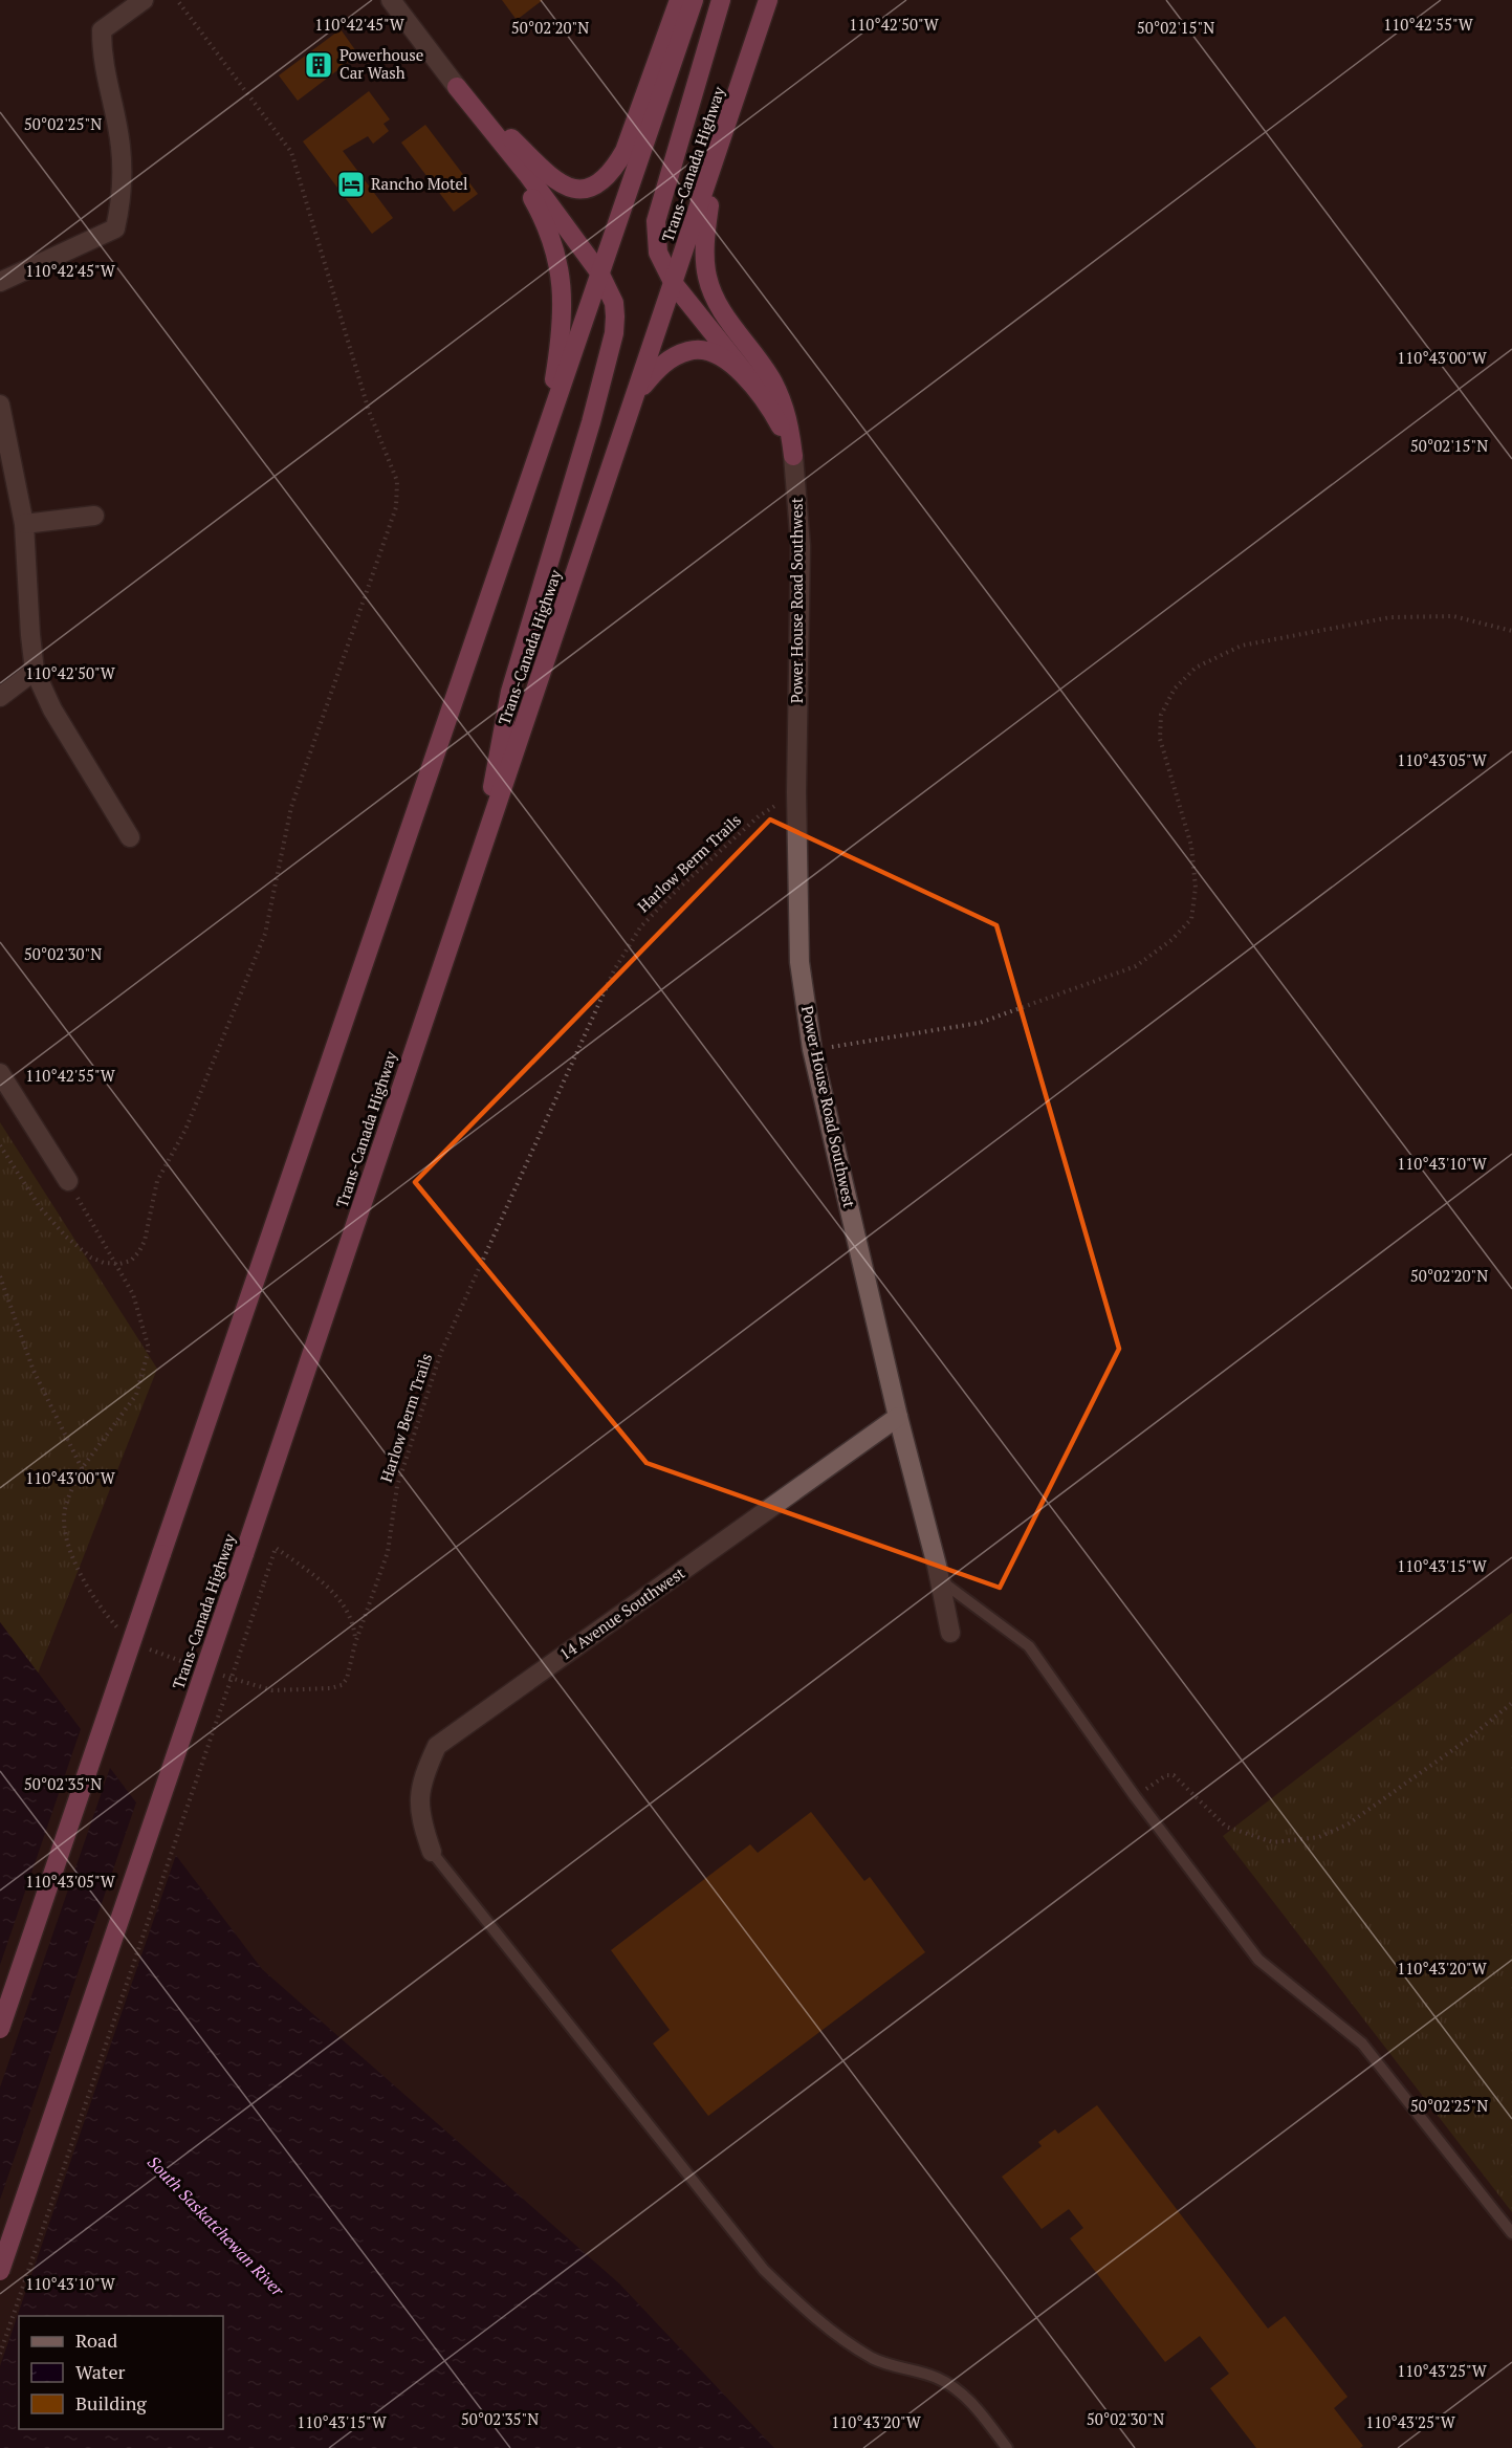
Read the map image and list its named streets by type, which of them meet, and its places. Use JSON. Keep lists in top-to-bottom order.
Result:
{
  "streets": {
    "highway": ["Trans-Canada Highway"],
    "street": ["Power House Road Southwest", "14 Avenue Southwest"],
    "path": ["Harlow Berm Trails"]
  },
  "crossings": [
    ["Power House Road Southwest", "Harlow Berm Trails"],
    ["Power House Road Southwest", "14 Avenue Southwest"]
  ],
  "water": ["South Saskatchewan River"],
  "places": {
    "building": ["Powerhouse Car Wash"],
    "hotel": ["Rancho Motel"]
  },
  "legend": ["Road", "Water", "Building"],
  "coordinates": [
    "110°42'45\"W",
    "110°42'50\"W",
    "110°42'55\"W",
    "50°02'20\"N",
    "50°02'15\"N",
    "50°02'25\"N",
    "110°43'00\"W",
    "110°43'05\"W",
    "50°02'30\"N",
    "110°43'10\"W",
    "110°43'15\"W",
    "50°02'35\"N",
    "110°43'20\"W",
    "110°43'25\"W"
  ]
}
